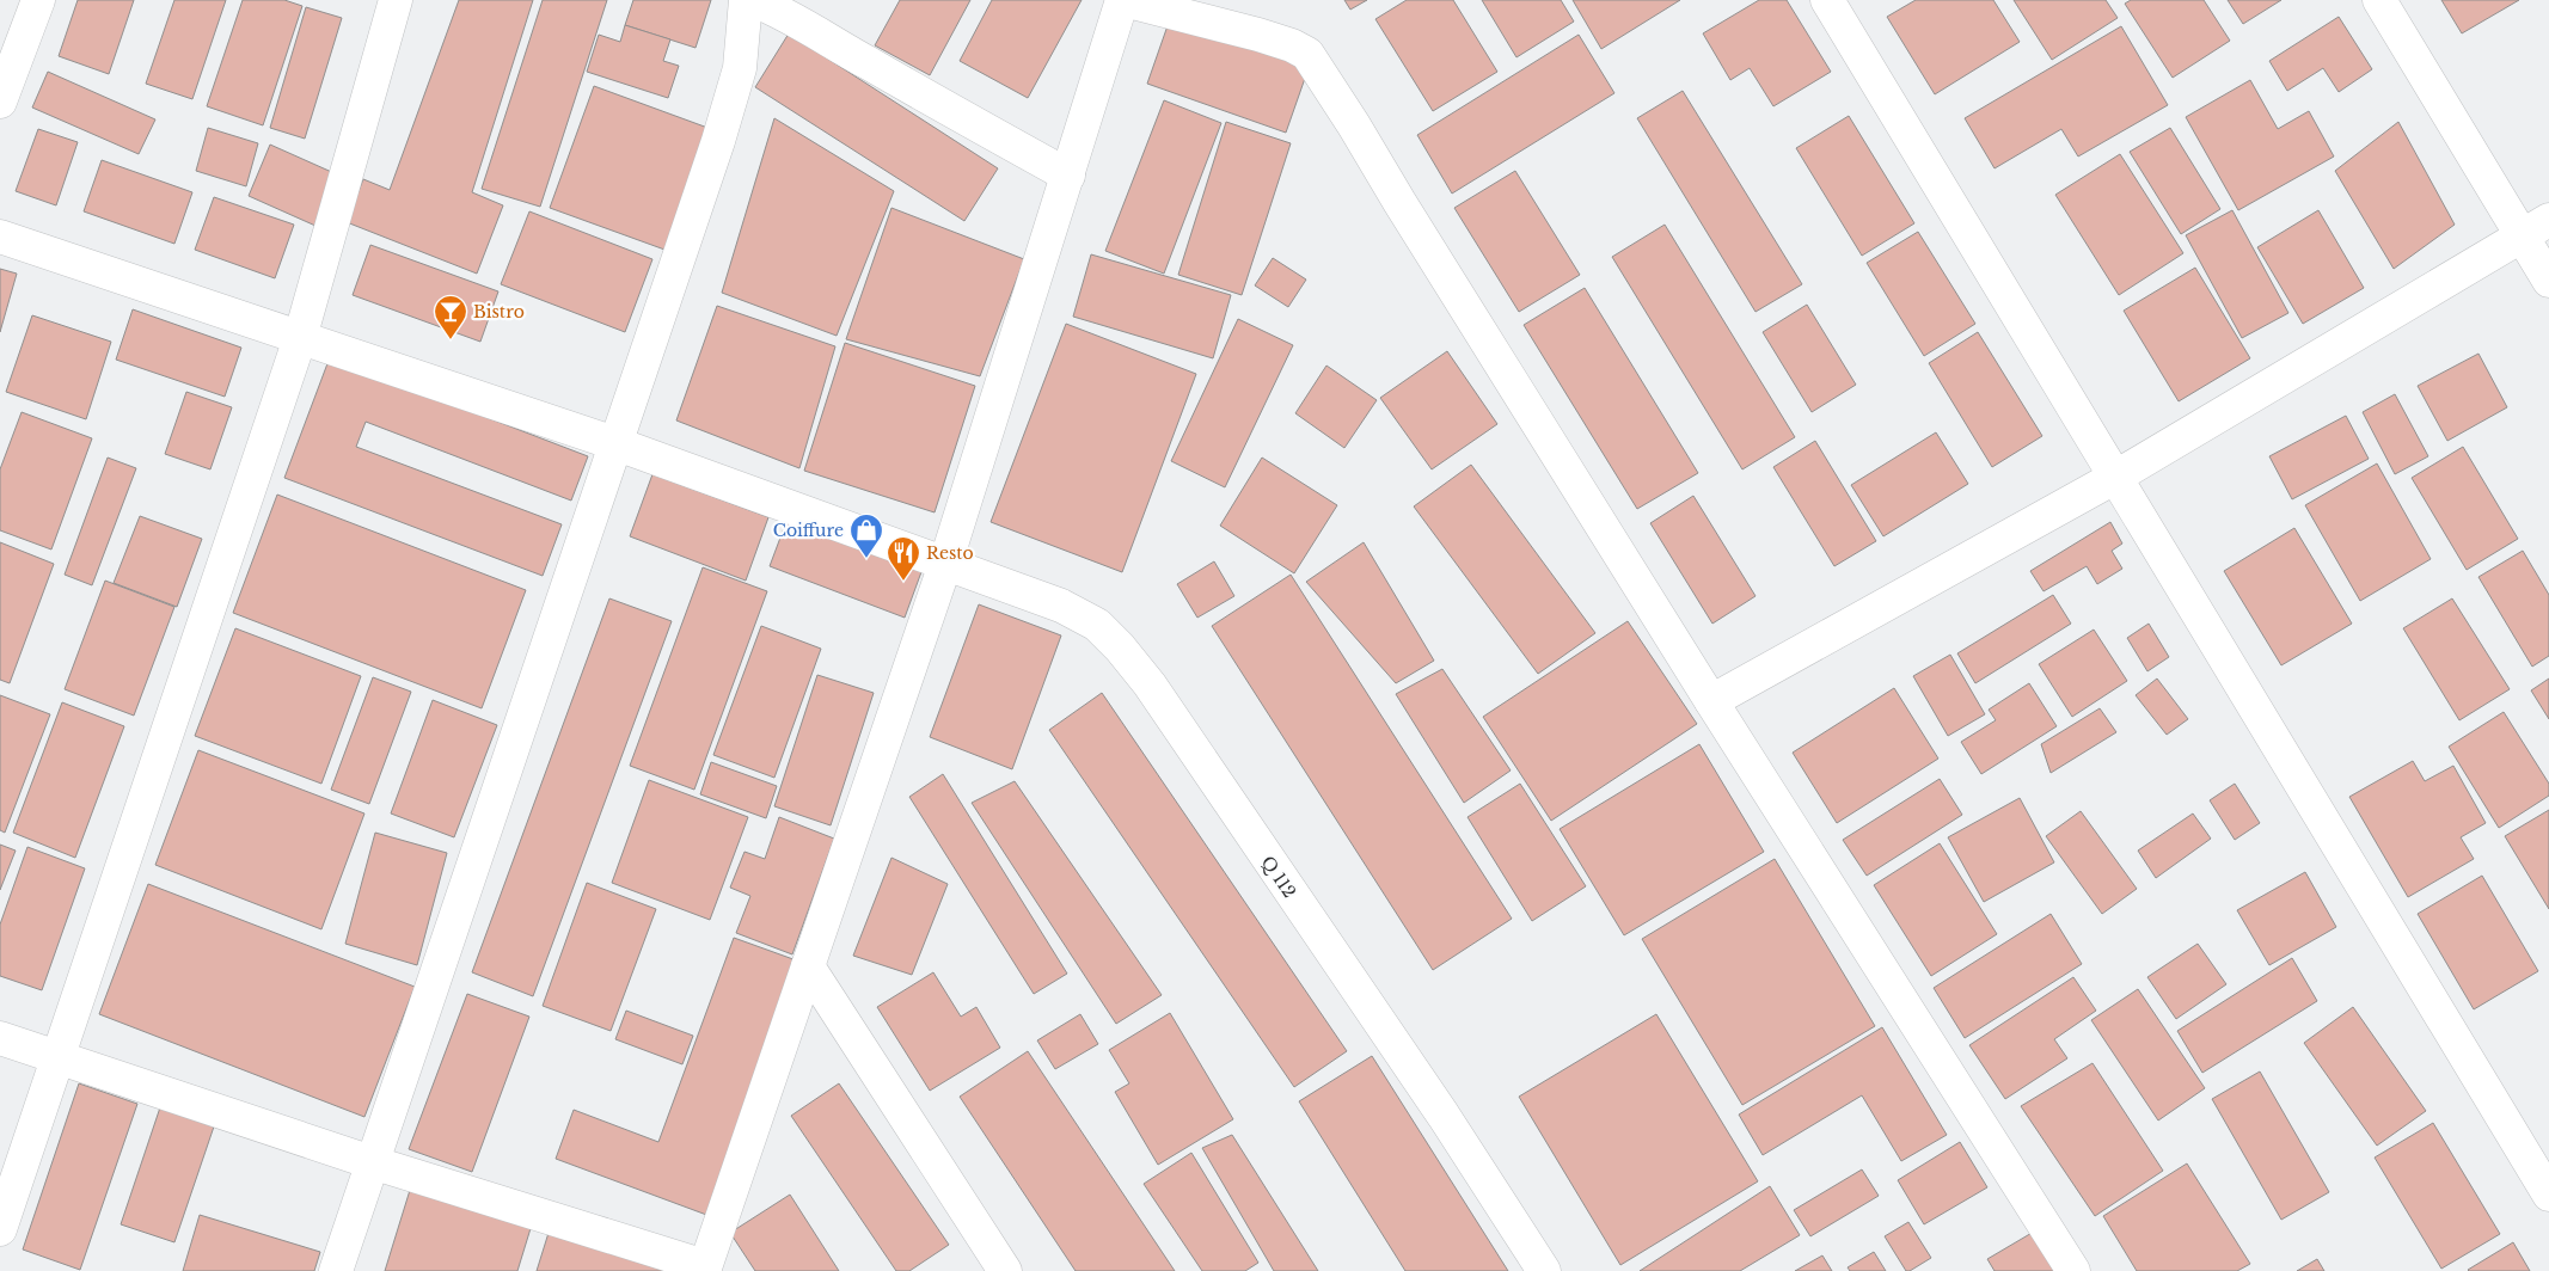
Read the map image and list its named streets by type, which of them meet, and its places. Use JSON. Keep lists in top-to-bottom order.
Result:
{
  "streets": {
    "street": ["Q 112"]
  },
  "places": {
    "bar": ["Bistro"],
    "shop": ["Coiffure"],
    "restaurant": ["Resto"]
  }
}
